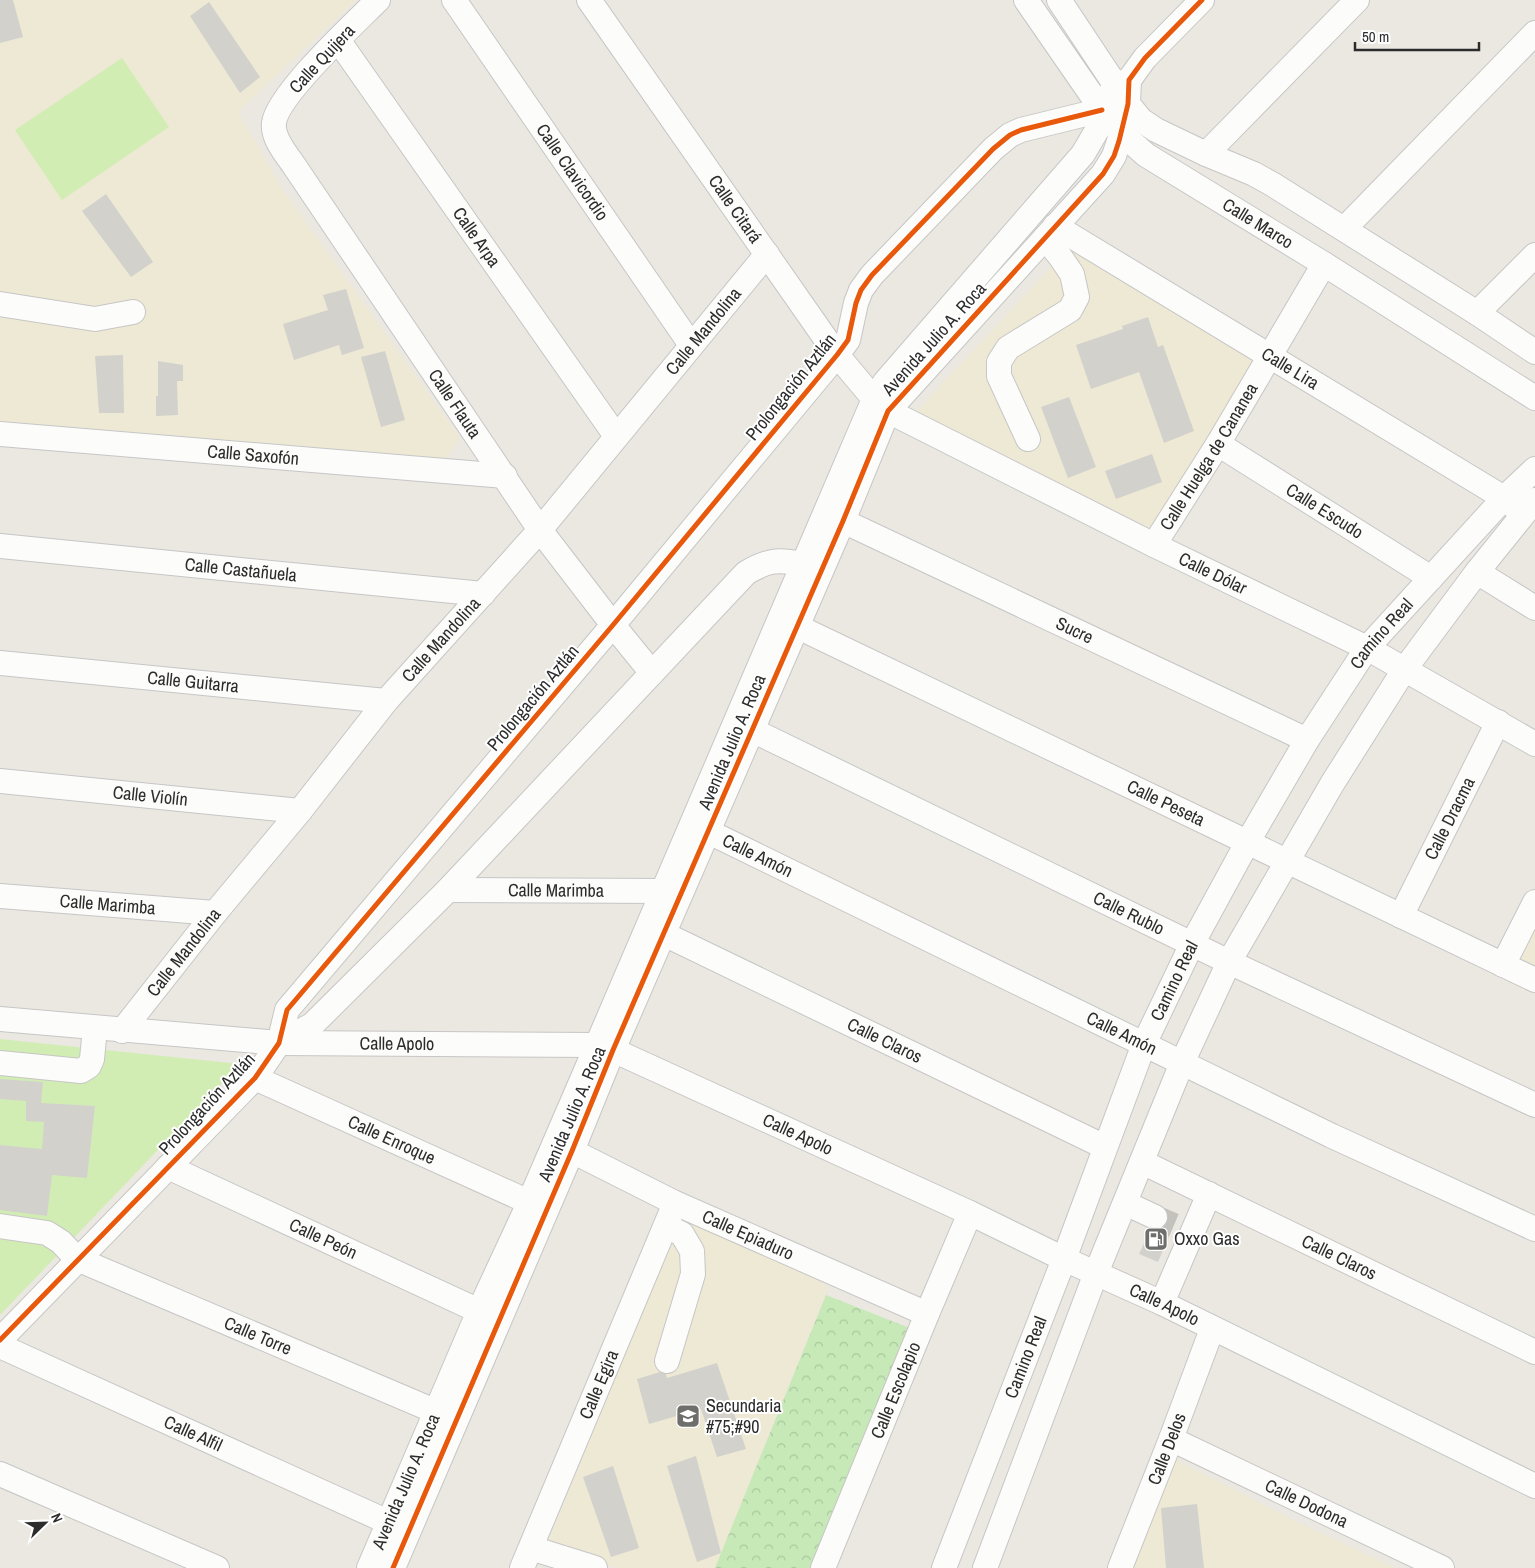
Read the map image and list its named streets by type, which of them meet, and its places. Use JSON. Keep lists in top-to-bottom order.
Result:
{
  "streets": {
    "street": [
      "Calle Quijera",
      "Calle Clavicordio",
      "Calle Citará",
      "Calle Marco",
      "Calle Arpa",
      "Calle Mandolina",
      "Avenida Julio A. Roca",
      "Calle Lira",
      "Prolongación Aztlán",
      "Calle Flauta",
      "Calle Saxofón",
      "Calle Huelga de Cananea",
      "Calle Escudo",
      "Calle Castañuela",
      "Calle Dólar",
      "Sucre",
      "Camino Real",
      "Calle Guitarra",
      "Calle Violín",
      "Calle Peseta",
      "Calle Dracma",
      "Calle Amón",
      "Calle Marimba",
      "Calle Rublo",
      "Calle Claros",
      "Calle Apolo",
      "Calle Enroque",
      "Calle Epiaduro",
      "Calle Peón",
      "Calle Torre",
      "Calle Egira",
      "Calle Escolapio",
      "Calle Alfil",
      "Calle Delos",
      "Calle Dodona"
    ]
  },
  "crossings": [
    ["Calle Quijera", "Calle Arpa"],
    ["Calle Quijera", "Calle Flauta"],
    ["Calle Clavicordio", "Calle Mandolina"],
    ["Calle Citará", "Calle Mandolina"],
    ["Calle Citará", "Avenida Julio A. Roca"],
    ["Calle Citará", "Prolongación Aztlán"],
    ["Calle Citará", "Calle Dólar"],
    ["Calle Marco", "Avenida Julio A. Roca"],
    ["Calle Marco", "Prolongación Aztlán"],
    ["Calle Marco", "Calle Huelga de Cananea"],
    ["Calle Arpa", "Calle Mandolina"],
    ["Calle Mandolina", "Calle Flauta"],
    ["Calle Mandolina", "Calle Castañuela"],
    ["Calle Mandolina", "Calle Guitarra"],
    ["Calle Mandolina", "Calle Violín"],
    ["Calle Mandolina", "Calle Marimba"],
    ["Calle Mandolina", "Calle Apolo"],
    ["Avenida Julio A. Roca", "Calle Lira"],
    ["Avenida Julio A. Roca", "Prolongación Aztlán"],
    ["Avenida Julio A. Roca", "Calle Dólar"],
    ["Avenida Julio A. Roca", "Sucre"],
    ["Avenida Julio A. Roca", "Calle Peseta"],
    ["Avenida Julio A. Roca", "Calle Amón"],
    ["Avenida Julio A. Roca", "Calle Marimba"],
    ["Avenida Julio A. Roca", "Calle Rublo"],
    ["Avenida Julio A. Roca", "Calle Claros"],
    ["Avenida Julio A. Roca", "Calle Apolo"],
    ["Avenida Julio A. Roca", "Calle Enroque"],
    ["Avenida Julio A. Roca", "Calle Epiaduro"],
    ["Avenida Julio A. Roca", "Calle Peón"],
    ["Avenida Julio A. Roca", "Calle Torre"],
    ["Avenida Julio A. Roca", "Calle Alfil"],
    ["Calle Lira", "Calle Huelga de Cananea"],
    ["Calle Lira", "Camino Real"],
    ["Prolongación Aztlán", "Calle Flauta"],
    ["Prolongación Aztlán", "Calle Marimba"],
    ["Prolongación Aztlán", "Calle Apolo"],
    ["Prolongación Aztlán", "Calle Enroque"],
    ["Prolongación Aztlán", "Calle Peón"],
    ["Prolongación Aztlán", "Calle Torre"],
    ["Calle Flauta", "Calle Saxofón"],
    ["Calle Huelga de Cananea", "Calle Escudo"],
    ["Calle Huelga de Cananea", "Calle Dólar"],
    ["Calle Escudo", "Camino Real"],
    ["Calle Dólar", "Camino Real"],
    ["Calle Dólar", "Calle Dracma"],
    ["Sucre", "Camino Real"],
    ["Camino Real", "Calle Peseta"],
    ["Camino Real", "Calle Amón"],
    ["Camino Real", "Calle Rublo"],
    ["Camino Real", "Calle Claros"],
    ["Camino Real", "Calle Apolo"],
    ["Calle Peseta", "Calle Dracma"],
    ["Calle Apolo", "Calle Escolapio"],
    ["Calle Apolo", "Calle Delos"],
    ["Calle Epiaduro", "Calle Egira"],
    ["Calle Epiaduro", "Calle Escolapio"],
    ["Calle Delos", "Calle Dodona"]
  ],
  "places": {
    "fuel station": ["Oxxo Gas"],
    "school or university": ["Secundaria #75;#90"]
  },
  "scale_bar": "50 m",
  "north": "top right"
}
